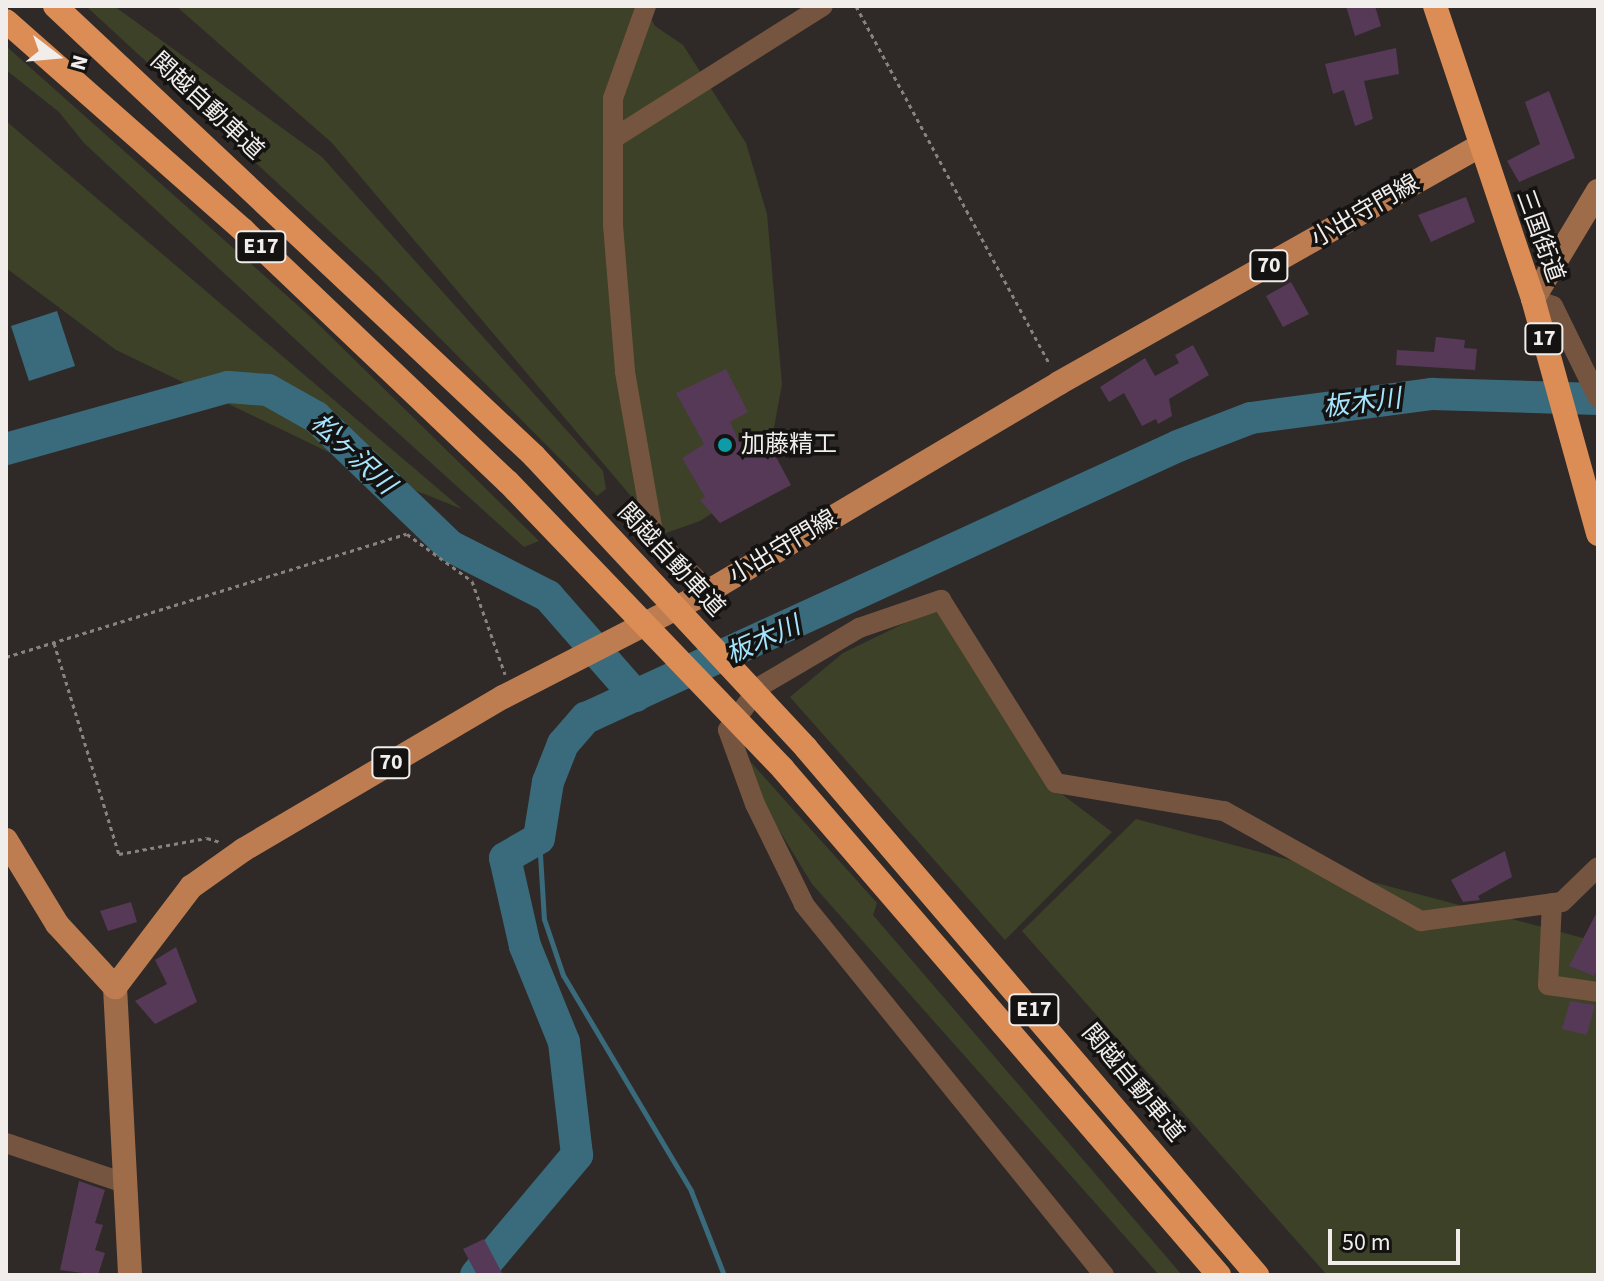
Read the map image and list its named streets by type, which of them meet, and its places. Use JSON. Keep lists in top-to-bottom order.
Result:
{
  "streets": {
    "highway": [
      "関越自動車道",
      "三国街道",
      "E17",
      "17"
    ],
    "main road": ["小出守門線", "70"]
  },
  "crossings": [
    ["小出守門線", "三国街道"]
  ],
  "water": ["板木川", "松ヶ沢川"],
  "places": ["加藤精工"],
  "scale_bar": "50 m",
  "north": "right"
}
